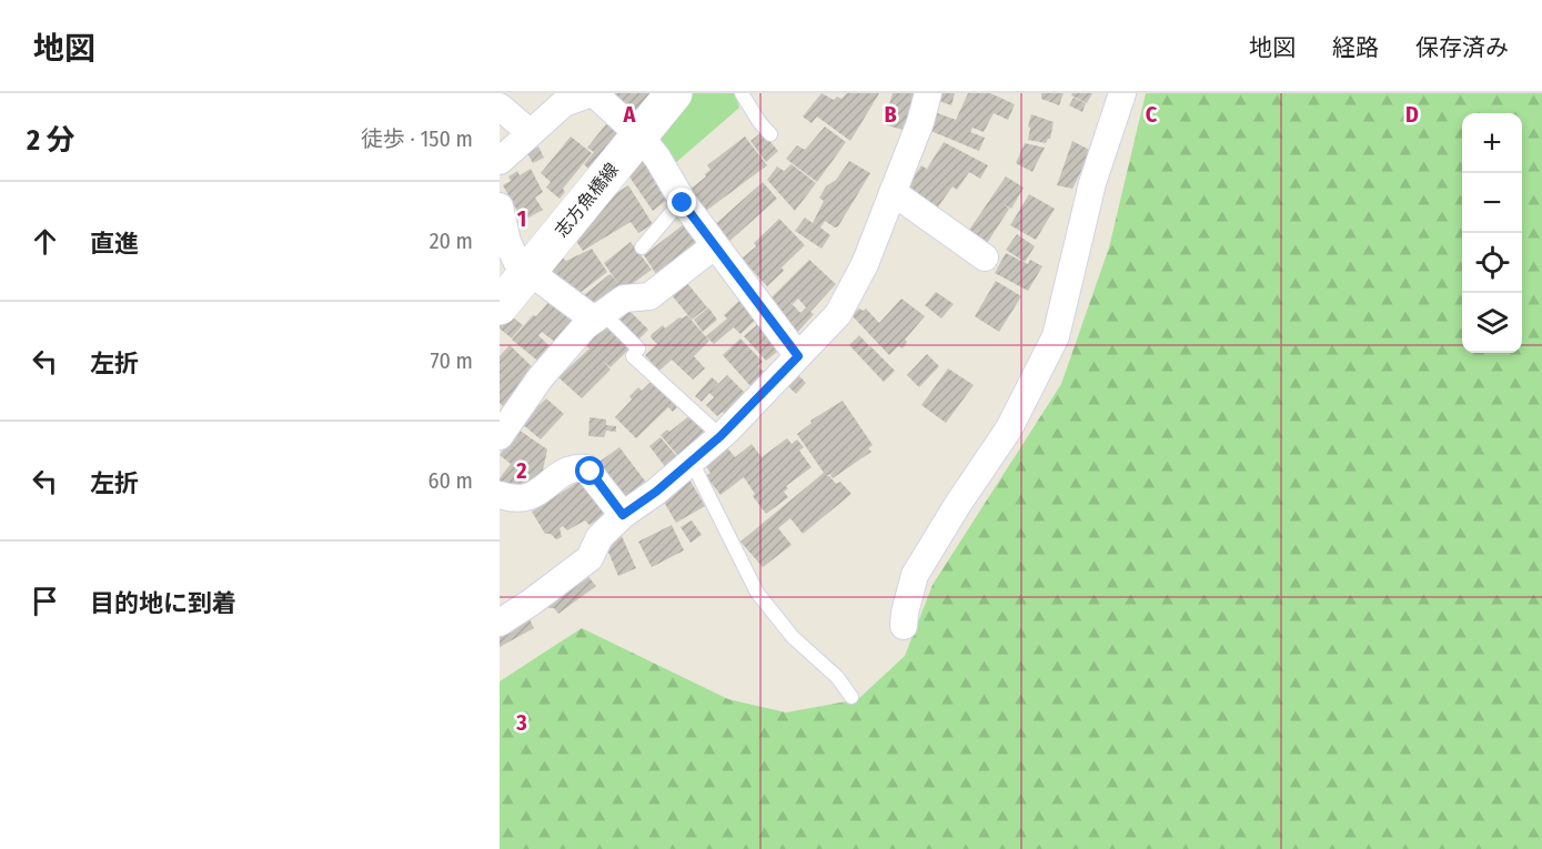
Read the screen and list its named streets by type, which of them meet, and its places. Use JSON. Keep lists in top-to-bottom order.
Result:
{
  "streets": {
    "main road": ["志方魚橋線"]
  },
  "page": {
    "header": "地図",
    "nav": ["地図", "経路", "保存済み"],
    "heading": ["2 分", "徒歩 · 150 m"],
    "map_buttons": ["+", "−"],
    "list": [
      ["直進", "20 m"],
      ["左折", "70 m"],
      ["左折", "60 m"],
      "目的地に到着"
    ]
  },
  "grid": {
    "columns": [
      "A",
      "B",
      "C",
      "D"
    ],
    "rows": ["1", "2", "3"]
  }
}
